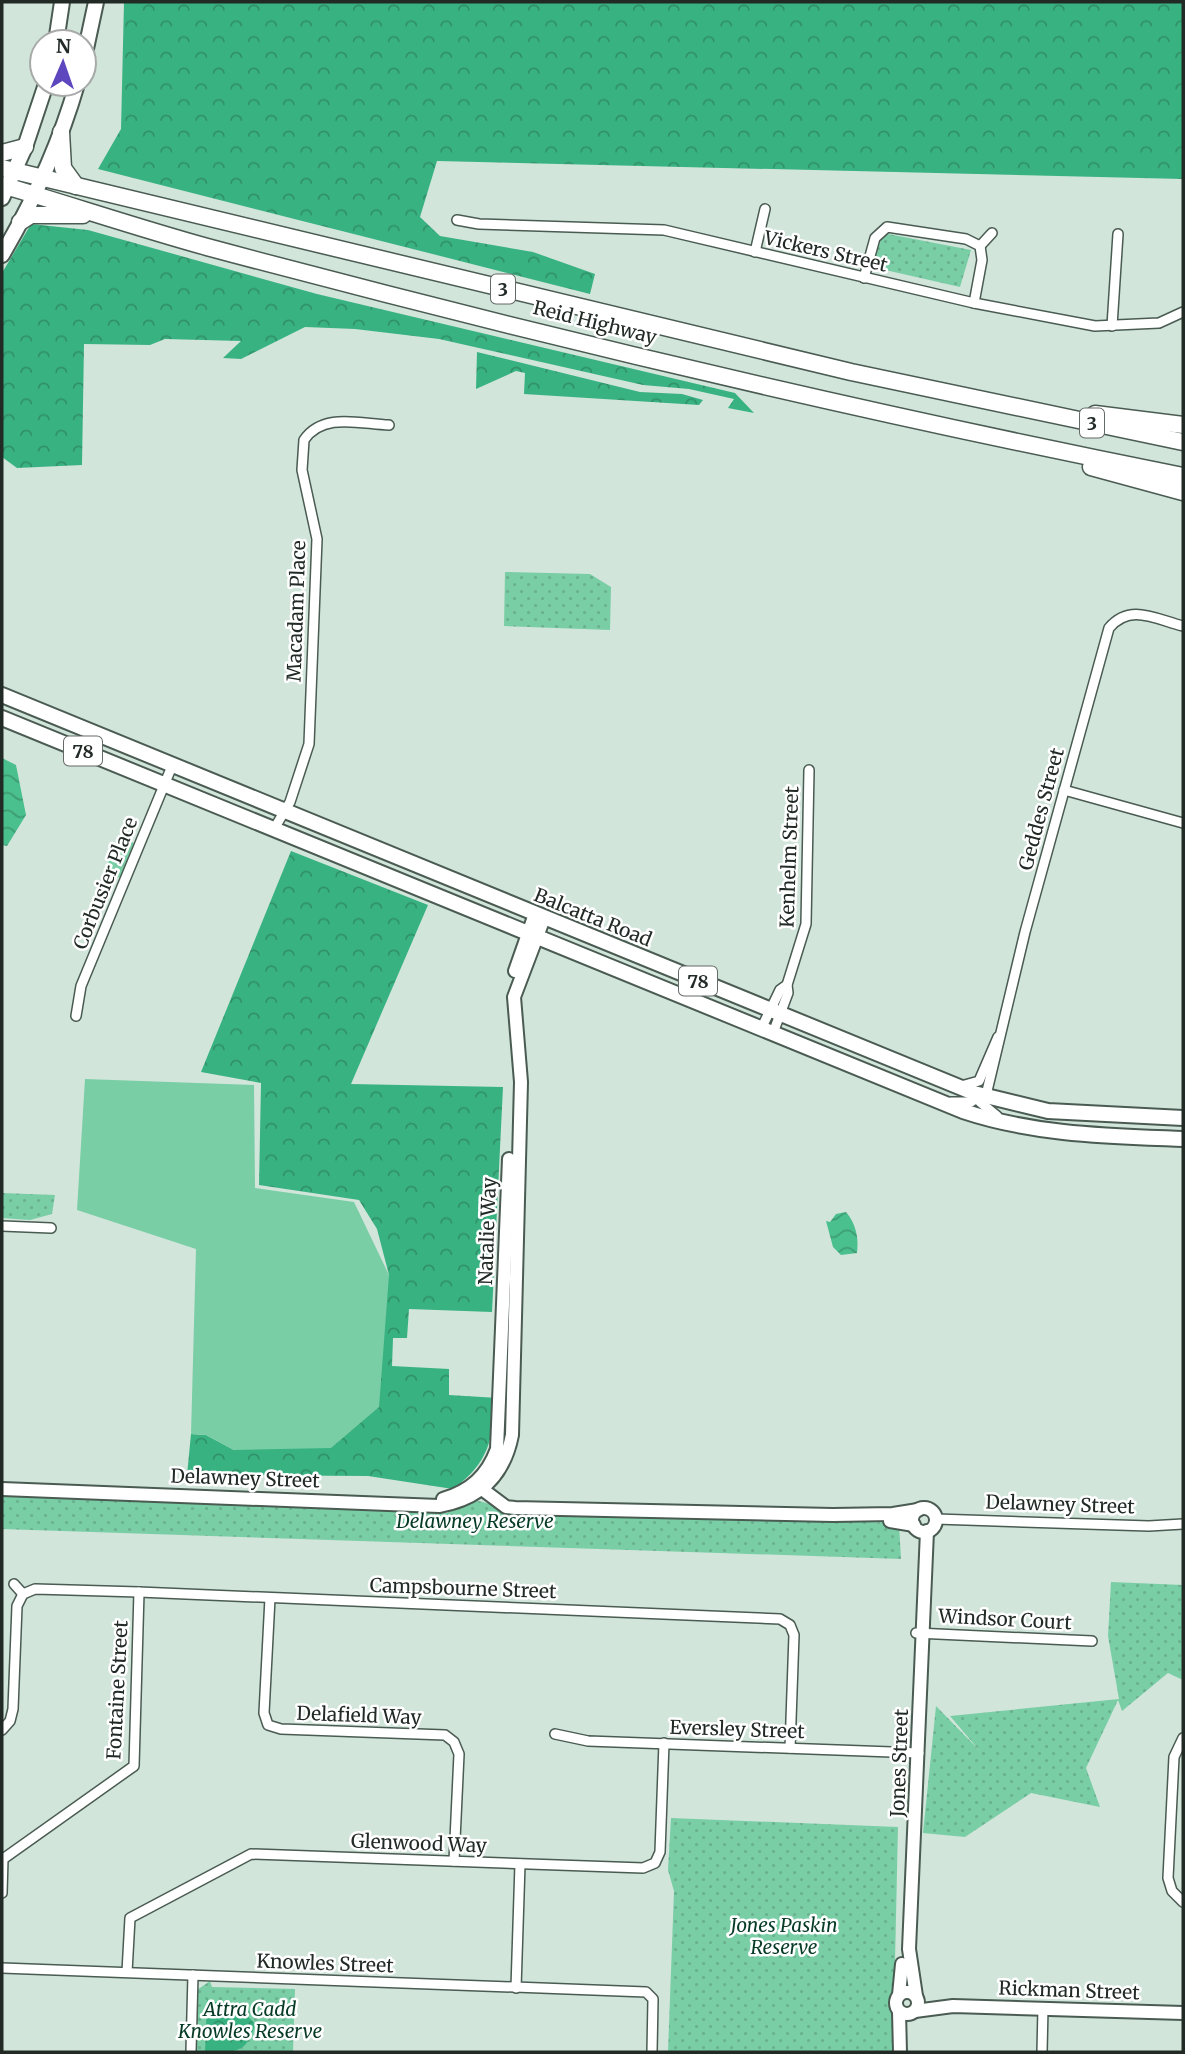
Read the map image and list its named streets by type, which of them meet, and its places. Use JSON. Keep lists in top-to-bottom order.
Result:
{
  "streets": {
    "highway": ["3", "Reid Highway"],
    "main road": ["78", "Balcatta Road"],
    "street": [
      "Vickers Street",
      "Macadam Place",
      "Geddes Street",
      "Kenhelm Street",
      "Corbusier Place",
      "Natalie Way",
      "Delawney Street",
      "Campsbourne Street",
      "Windsor Court",
      "Fontaine Street",
      "Delafield Way",
      "Eversley Street",
      "Jones Street",
      "Glenwood Way",
      "Knowles Street",
      "Rickman Street"
    ]
  },
  "crossings": [
    ["Macadam Place", "Balcatta Road"],
    ["Geddes Street", "Balcatta Road"],
    ["Kenhelm Street", "Balcatta Road"],
    ["Corbusier Place", "Balcatta Road"],
    ["Balcatta Road", "Natalie Way"],
    ["Natalie Way", "Delawney Street"],
    ["Delawney Street", "Jones Street"],
    ["Campsbourne Street", "Fontaine Street"],
    ["Campsbourne Street", "Delafield Way"],
    ["Campsbourne Street", "Eversley Street"],
    ["Windsor Court", "Jones Street"],
    ["Delafield Way", "Glenwood Way"],
    ["Eversley Street", "Jones Street"],
    ["Eversley Street", "Glenwood Way"],
    ["Jones Street", "Rickman Street"],
    ["Glenwood Way", "Knowles Street"]
  ],
  "parks": ["Delawney Reserve", "Jones Paskin Reserve", "Attra Cadd Knowles Reserve"],
  "north": "top"
}
